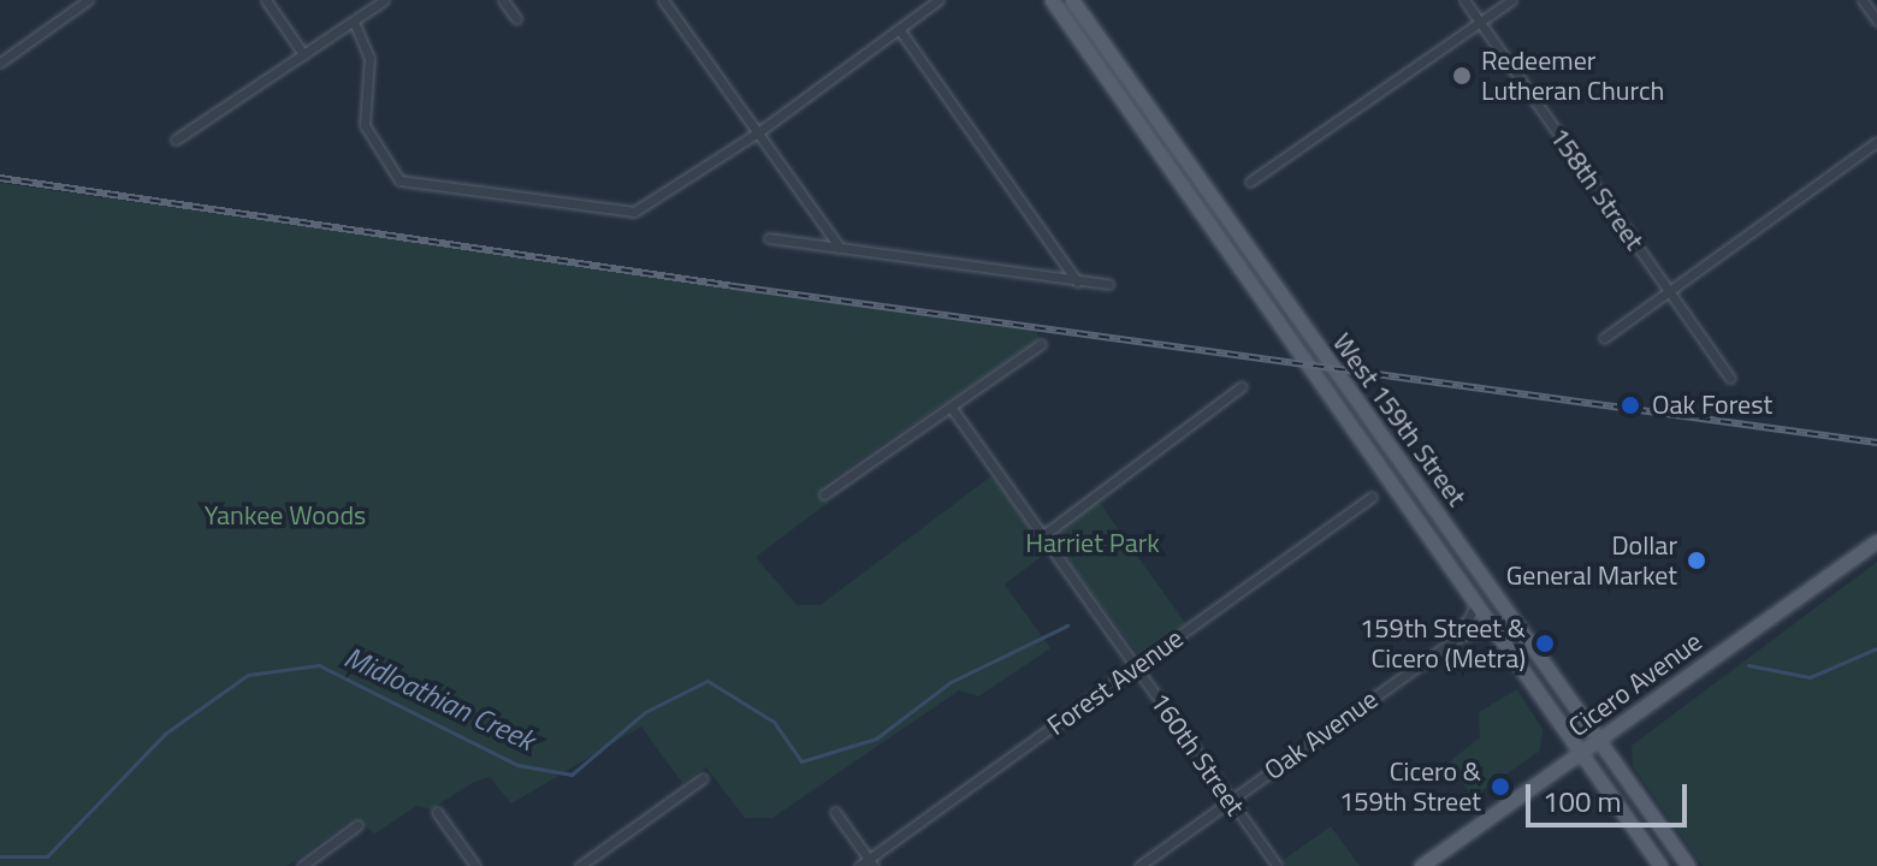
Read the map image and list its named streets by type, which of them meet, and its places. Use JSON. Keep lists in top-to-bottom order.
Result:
{
  "streets": {
    "main road": ["West 159th Street", "Cicero Avenue"],
    "street": [
      "158th Street",
      "Forest Avenue",
      "Oak Avenue",
      "160th Street"
    ]
  },
  "crossings": [
    ["West 159th Street", "Cicero Avenue"],
    ["West 159th Street", "Oak Avenue"],
    ["Forest Avenue", "160th Street"],
    ["Oak Avenue", "160th Street"]
  ],
  "water": ["Midloathian Creek"],
  "parks": ["Yankee Woods", "Harriet Park"],
  "places": [
    "Redeemer Lutheran Church",
    "Oak Forest",
    "Dollar General Market",
    "159th Street & Cicero (Metra)",
    "Cicero & 159th Street"
  ],
  "scale_bar": "100 m"
}
